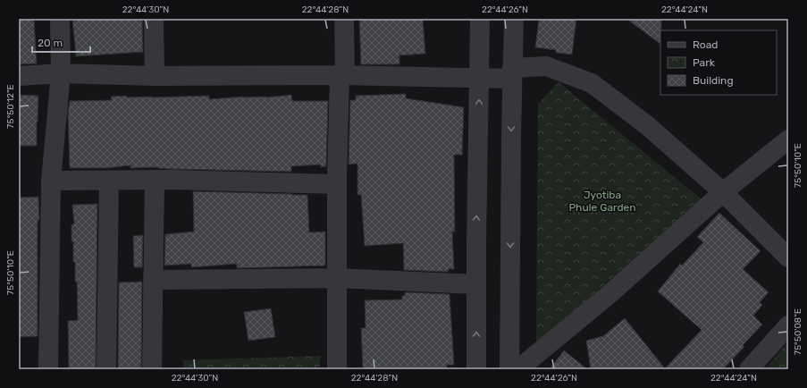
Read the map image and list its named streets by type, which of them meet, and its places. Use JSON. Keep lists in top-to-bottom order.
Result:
{
  "parks": ["Jyotiba Phule Garden"],
  "legend": ["Road", "Park", "Building"],
  "scale_bar": "20 m",
  "coordinates": [
    "22°44'30\"N",
    "22°44'28\"N",
    "22°44'26\"N",
    "22°44'24\"N",
    "75°50'12\"E",
    "75°50'10\"E",
    "75°50'08\"E"
  ]
}
